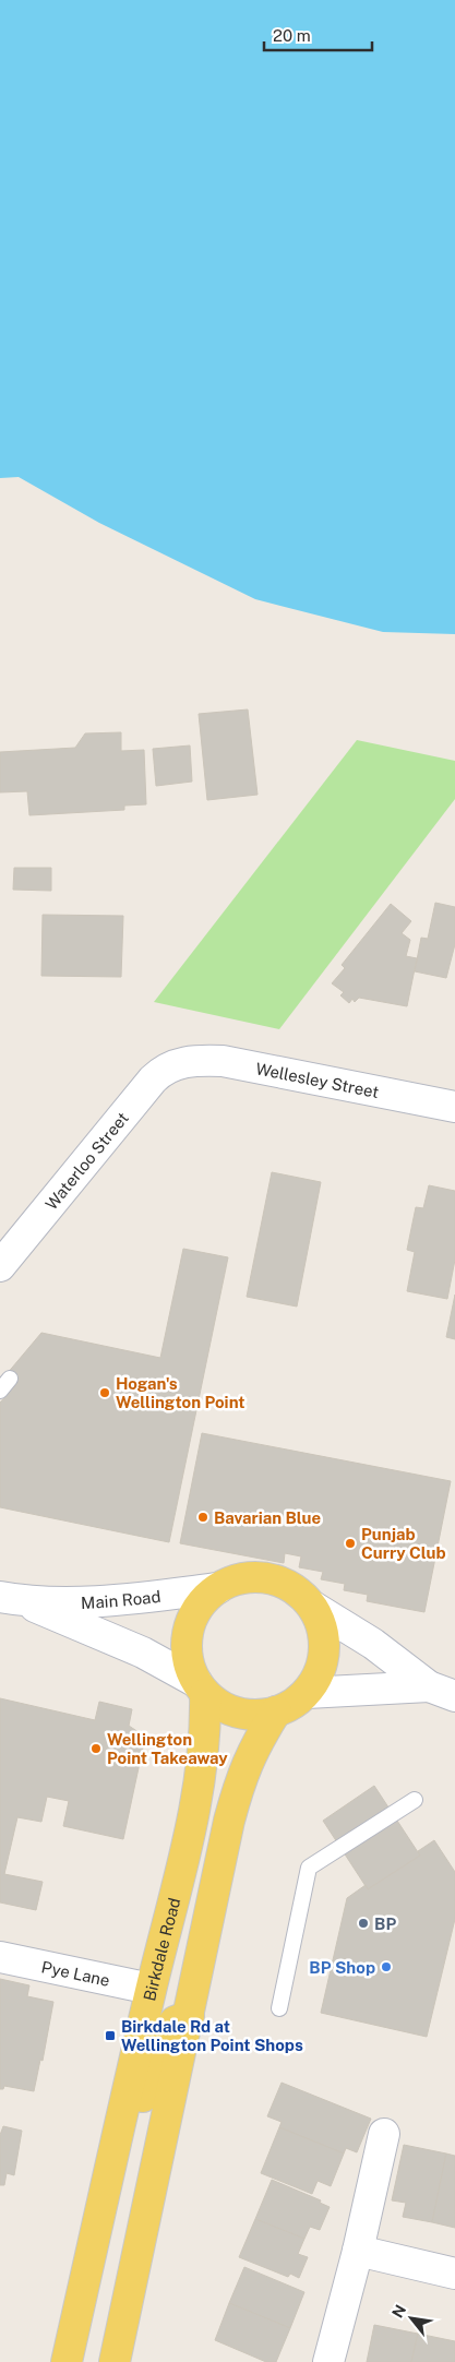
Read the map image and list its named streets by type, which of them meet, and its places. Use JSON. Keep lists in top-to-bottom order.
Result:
{
  "streets": {
    "main road": ["Birkdale Road"],
    "street": [
      "Wellesley Street",
      "Waterloo Street",
      "Main Road",
      "Pye Lane"
    ]
  },
  "crossings": [
    ["Wellesley Street", "Waterloo Street"],
    ["Main Road", "Birkdale Road"],
    ["Birkdale Road", "Pye Lane"]
  ],
  "places": {
    "other": [
      "Hogan's Wellington Point",
      "Bavarian Blue",
      "Punjab Curry Club",
      "Wellington Point Takeaway",
      "BP",
      "BP Shop"
    ],
    "transit": ["Birkdale Rd at Wellington Point Shops"]
  },
  "scale_bar": "20 m",
  "north": "top left"
}
